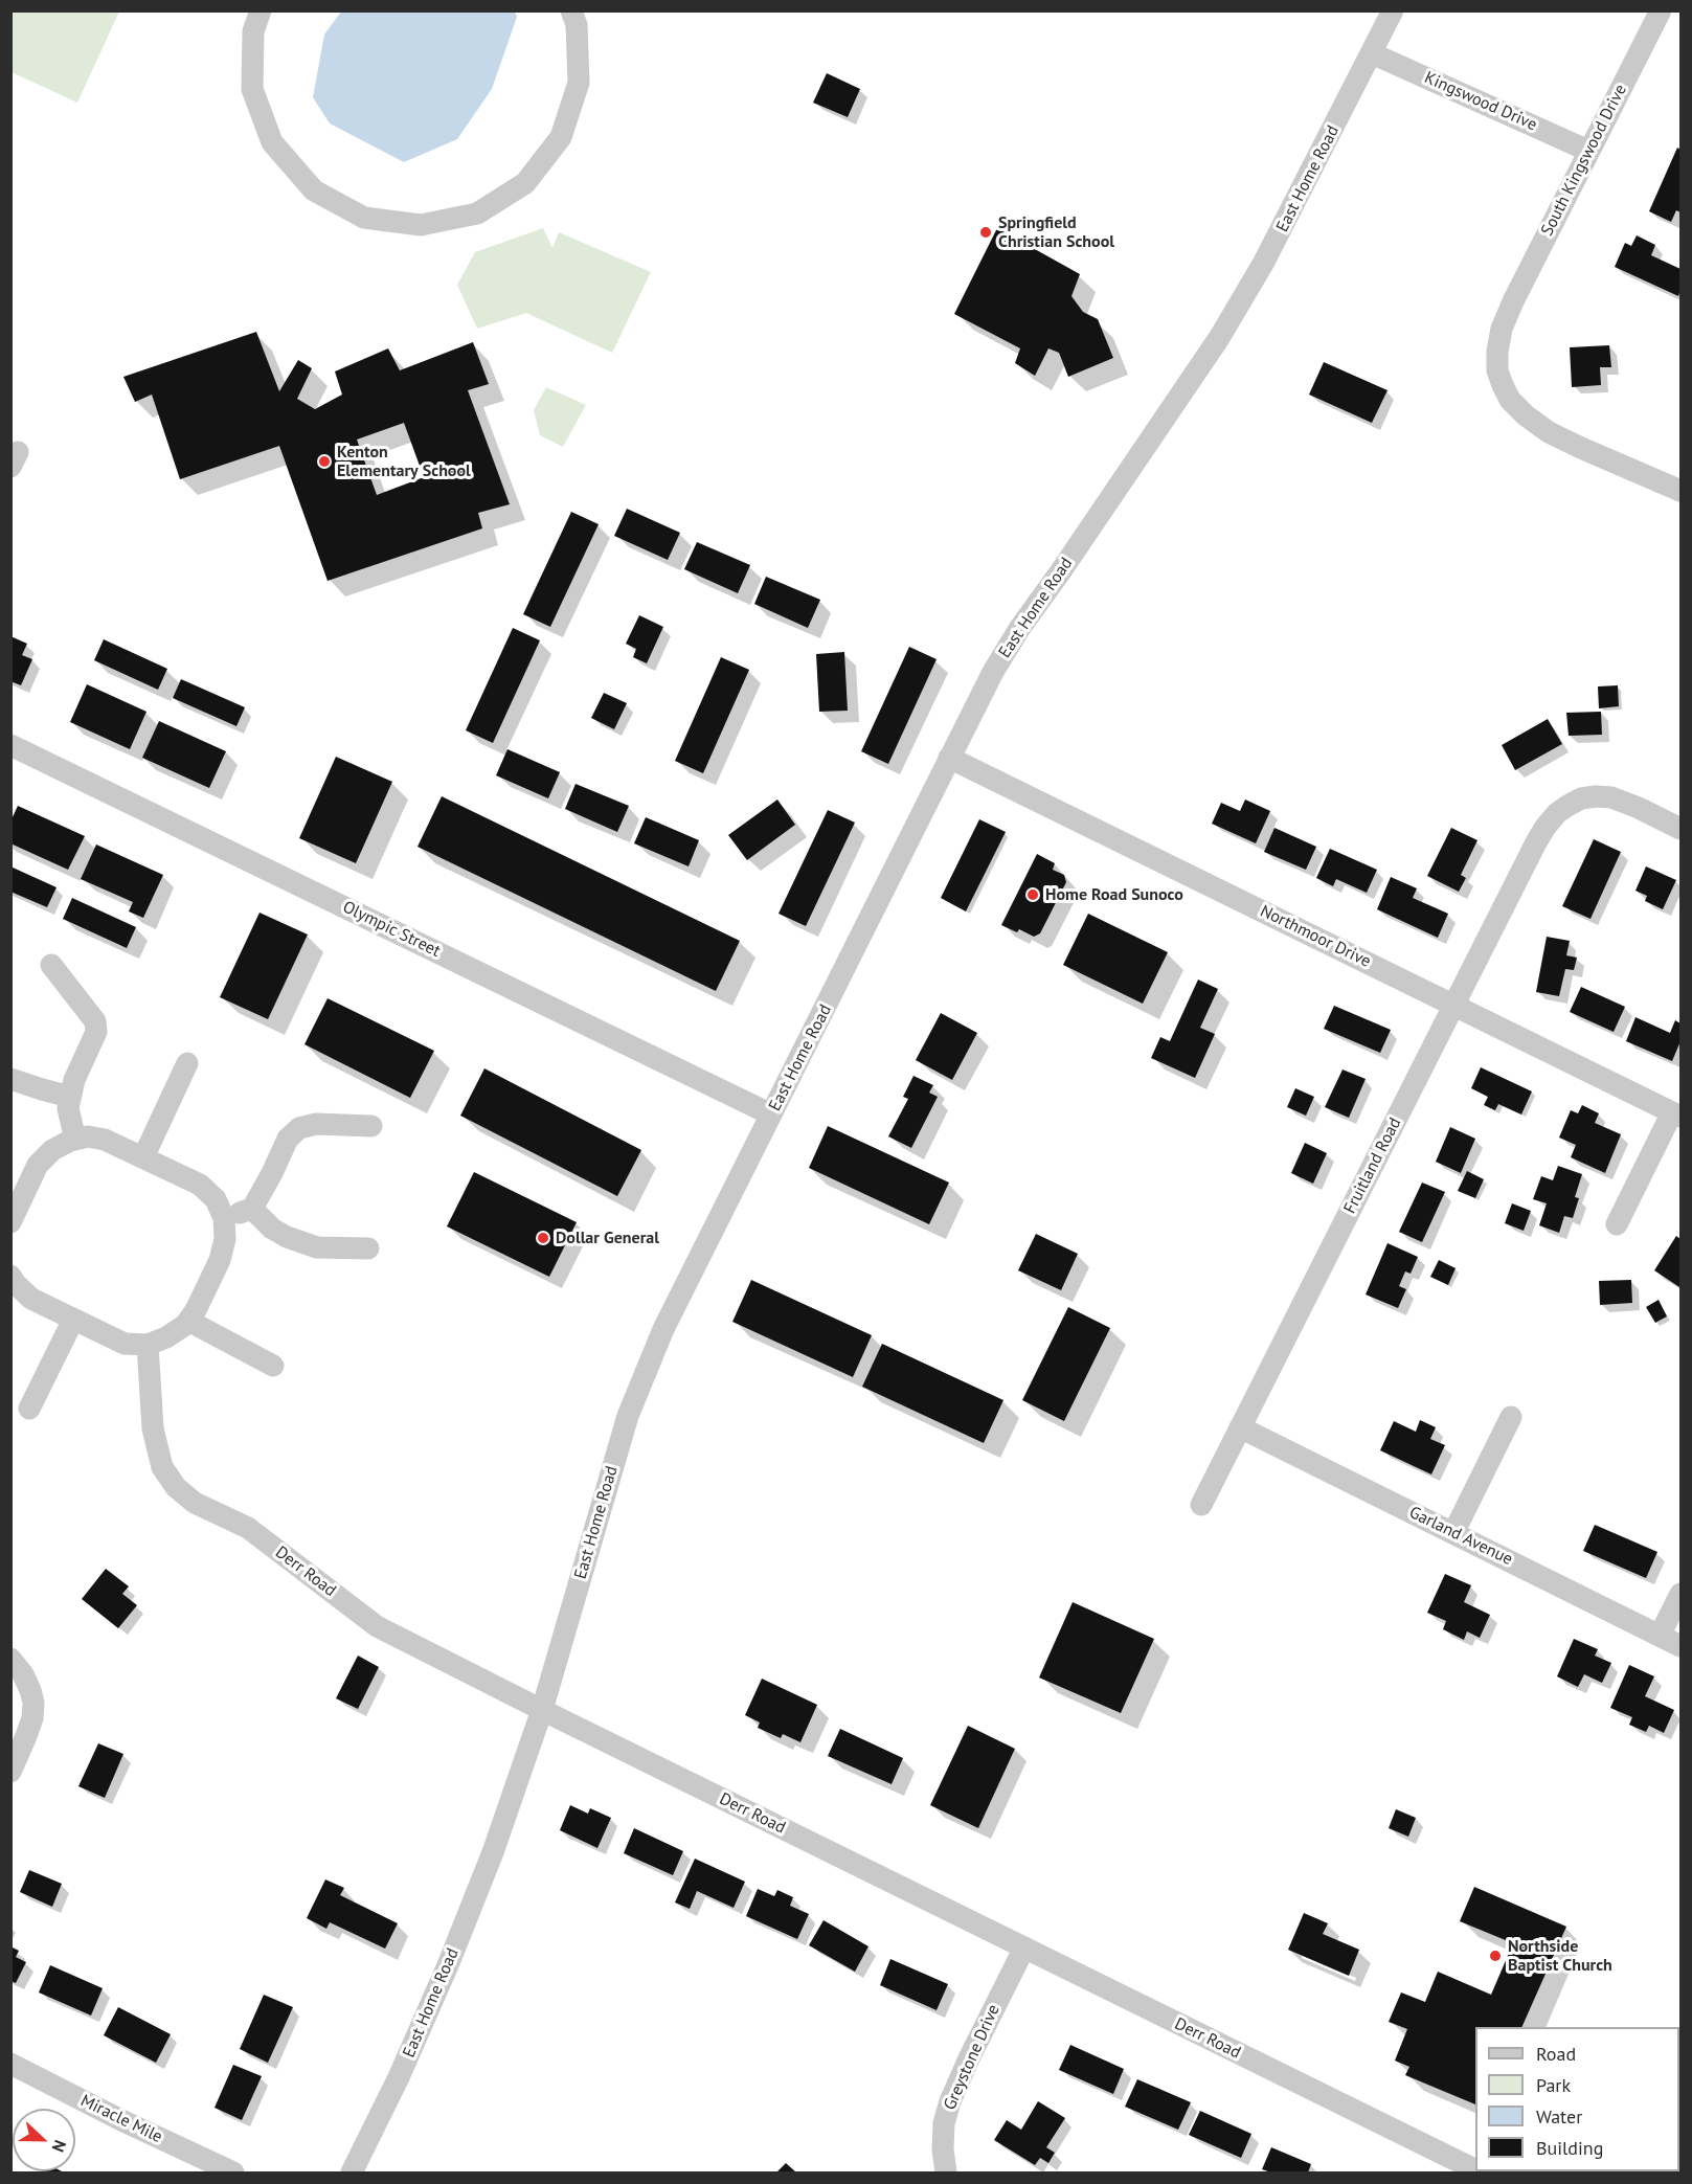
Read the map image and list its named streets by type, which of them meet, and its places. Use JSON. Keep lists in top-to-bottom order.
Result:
{
  "streets": {
    "street": [
      "Kingswood Drive",
      "South Kingswood Drive",
      "East Home Road",
      "Olympic Street",
      "Northmoor Drive",
      "Fruitland Road",
      "Garland Avenue",
      "Derr Road",
      "Greystone Drive",
      "Miracle Mile"
    ]
  },
  "crossings": [
    ["Kingswood Drive", "South Kingswood Drive"],
    ["Kingswood Drive", "East Home Road"],
    ["East Home Road", "Olympic Street"],
    ["East Home Road", "Northmoor Drive"],
    ["East Home Road", "Derr Road"],
    ["Northmoor Drive", "Fruitland Road"],
    ["Fruitland Road", "Garland Avenue"],
    ["Derr Road", "Greystone Drive"]
  ],
  "places": [
    "Springfield Christian School",
    "Kenton Elementary School",
    "Home Road Sunoco",
    "Dollar General",
    "Northside Baptist Church"
  ],
  "legend": [
    "Road",
    "Park",
    "Water",
    "Building"
  ],
  "north": "right"
}
